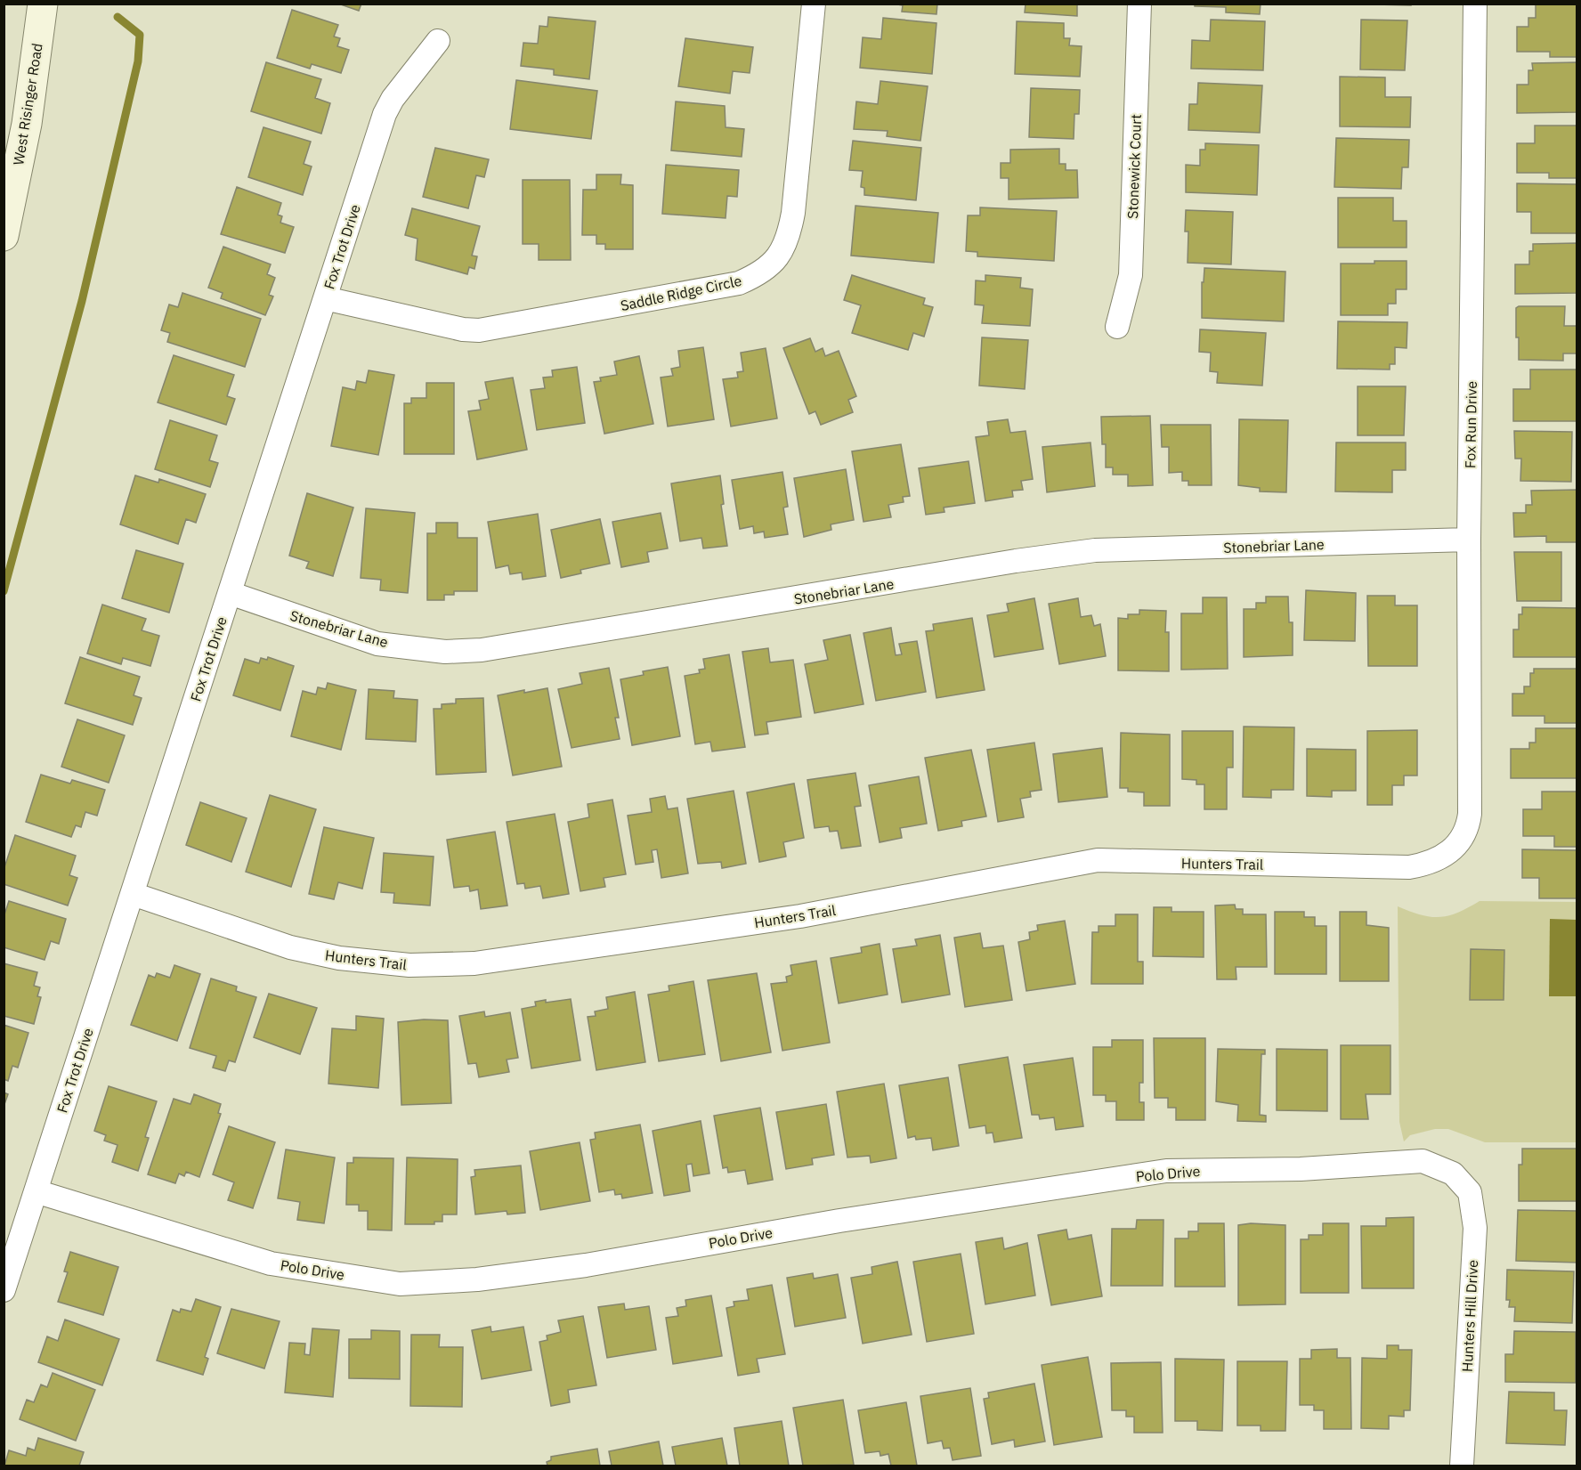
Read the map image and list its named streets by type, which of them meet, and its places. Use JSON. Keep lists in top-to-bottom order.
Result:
{
  "streets": {
    "main road": ["West Risinger Road"],
    "street": [
      "Stonewick Court",
      "Fox Trot Drive",
      "Saddle Ridge Circle",
      "Fox Run Drive",
      "Stonebriar Lane",
      "Hunters Trail",
      "Polo Drive",
      "Hunters Hill Drive"
    ]
  },
  "crossings": [
    ["Fox Trot Drive", "Saddle Ridge Circle"],
    ["Fox Trot Drive", "Stonebriar Lane"],
    ["Fox Trot Drive", "Hunters Trail"],
    ["Fox Trot Drive", "Polo Drive"],
    ["Fox Run Drive", "Stonebriar Lane"],
    ["Fox Run Drive", "Hunters Trail"],
    ["Polo Drive", "Hunters Hill Drive"]
  ]
}
